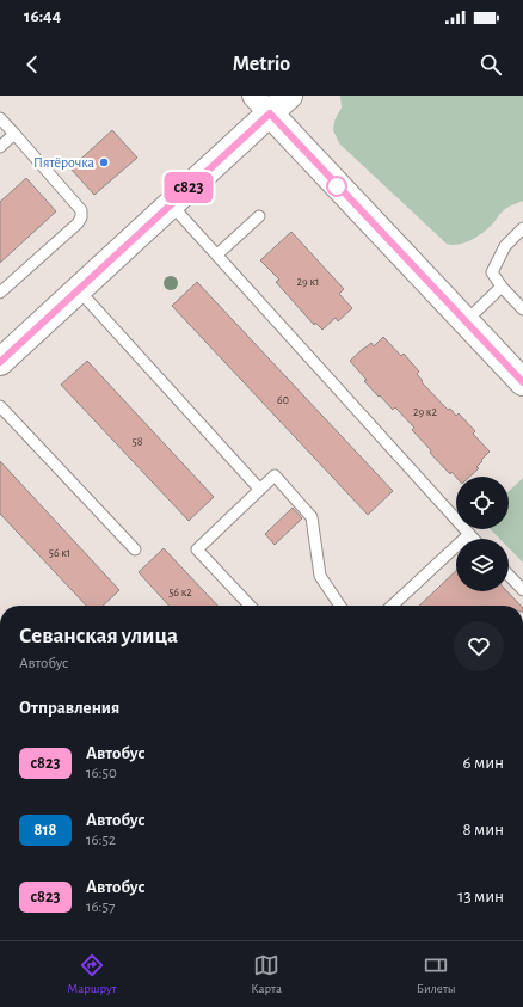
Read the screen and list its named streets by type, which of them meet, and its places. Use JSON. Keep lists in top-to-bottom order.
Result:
{
  "places": ["Пятёрочка"],
  "lines": ["bus line с823"],
  "house_numbers": [
    "29 к1",
    "60",
    "29 к2",
    "58",
    "56 к1",
    "56 к2"
  ],
  "page": {
    "status": "16:44",
    "header": "Metrio",
    "on_map": "с823",
    "heading": [
      ["Севанская улица", "Автобус"],
      "Отправления"
    ],
    "list": [
      {
        "mark": "с823",
        "name": "Автобус",
        "note": "16:50",
        "value": "6 мин"
      },
      {
        "mark": "818",
        "name": "Автобус",
        "note": "16:52",
        "value": "8 мин"
      },
      {
        "mark": "с823",
        "name": "Автобус",
        "note": "16:57",
        "value": "13 мин"
      }
    ],
    "tabs": ["Маршрут", "Карта", "Билеты"]
  }
}
